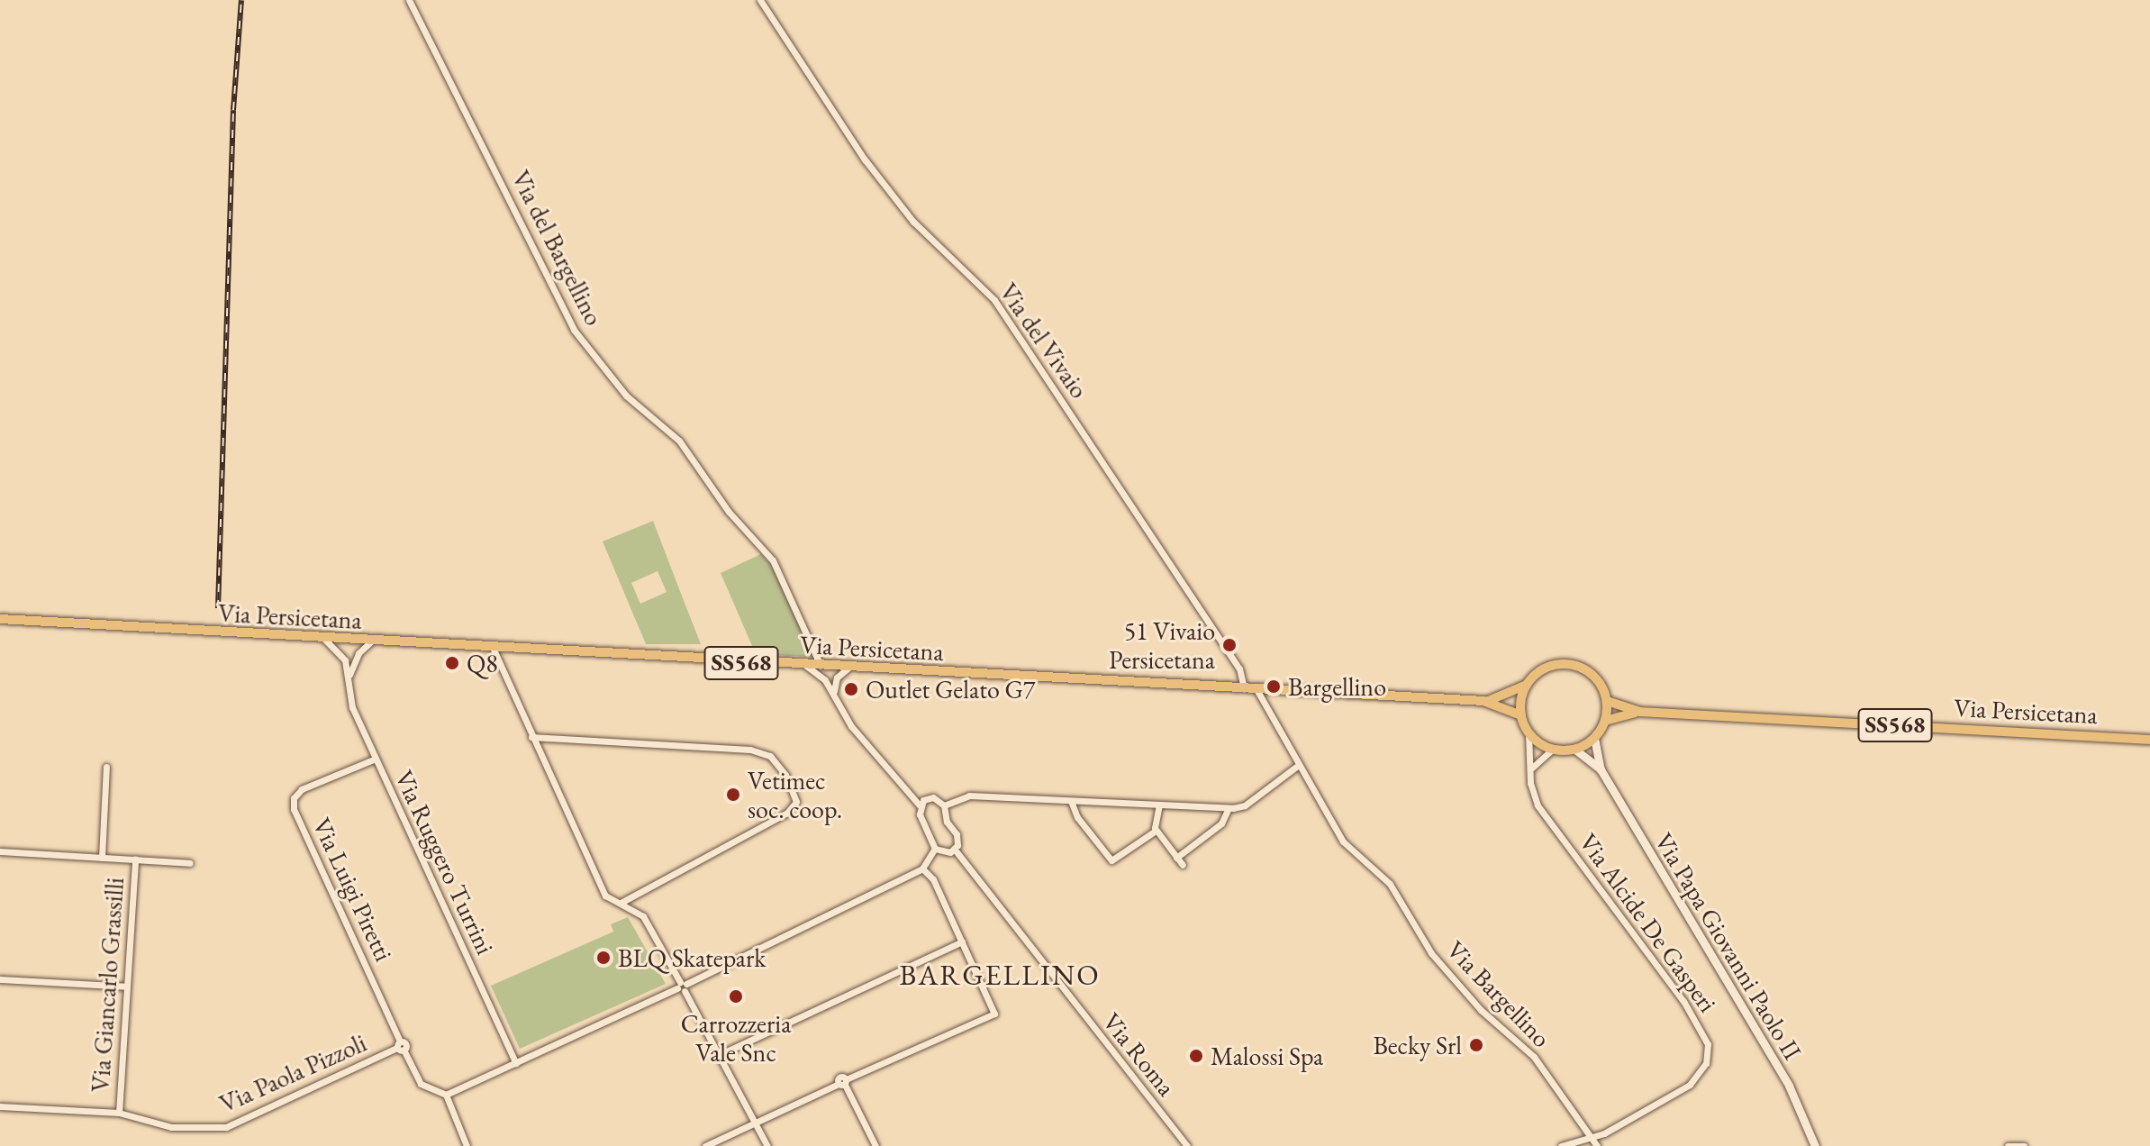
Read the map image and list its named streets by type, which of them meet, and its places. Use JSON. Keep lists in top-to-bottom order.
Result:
{
  "streets": {
    "main road": ["Via Persicetana", "SS568", "Via Papa Giovanni Paolo II"],
    "street": [
      "Via del Bargellino",
      "Via del Vivaio",
      "Via Ruggero Turrini",
      "Via Luigi Piretti",
      "Via Alcide De Gasperi",
      "Via Giancarlo Grassilli",
      "Via Bargellino",
      "Via Roma",
      "Via Paola Pizzoli"
    ]
  },
  "crossings": [
    ["Via del Bargellino", "Via Persicetana"],
    ["Via del Vivaio", "Via Persicetana"],
    ["Via Persicetana", "SS568"],
    ["Via Persicetana", "Via Ruggero Turrini"],
    ["Via Persicetana", "Via Alcide De Gasperi"],
    ["Via Persicetana", "Via Bargellino"],
    ["SS568", "Via Alcide De Gasperi"],
    ["Via Ruggero Turrini", "Via Luigi Piretti"],
    ["Via Luigi Piretti", "Via Paola Pizzoli"],
    ["Via Alcide De Gasperi", "Via Bargellino"],
    ["Via Giancarlo Grassilli", "Via Paola Pizzoli"]
  ],
  "districts": ["BARGELLINO"],
  "places": [
    "51 Vivaio Persicetana",
    "Q8",
    "Bargellino",
    "Outlet Gelato G7",
    "Vetimec soc. coop.",
    "BLQ Skatepark",
    "Carrozzeria Vale Snc",
    "Becky Srl",
    "Malossi Spa"
  ]
}
